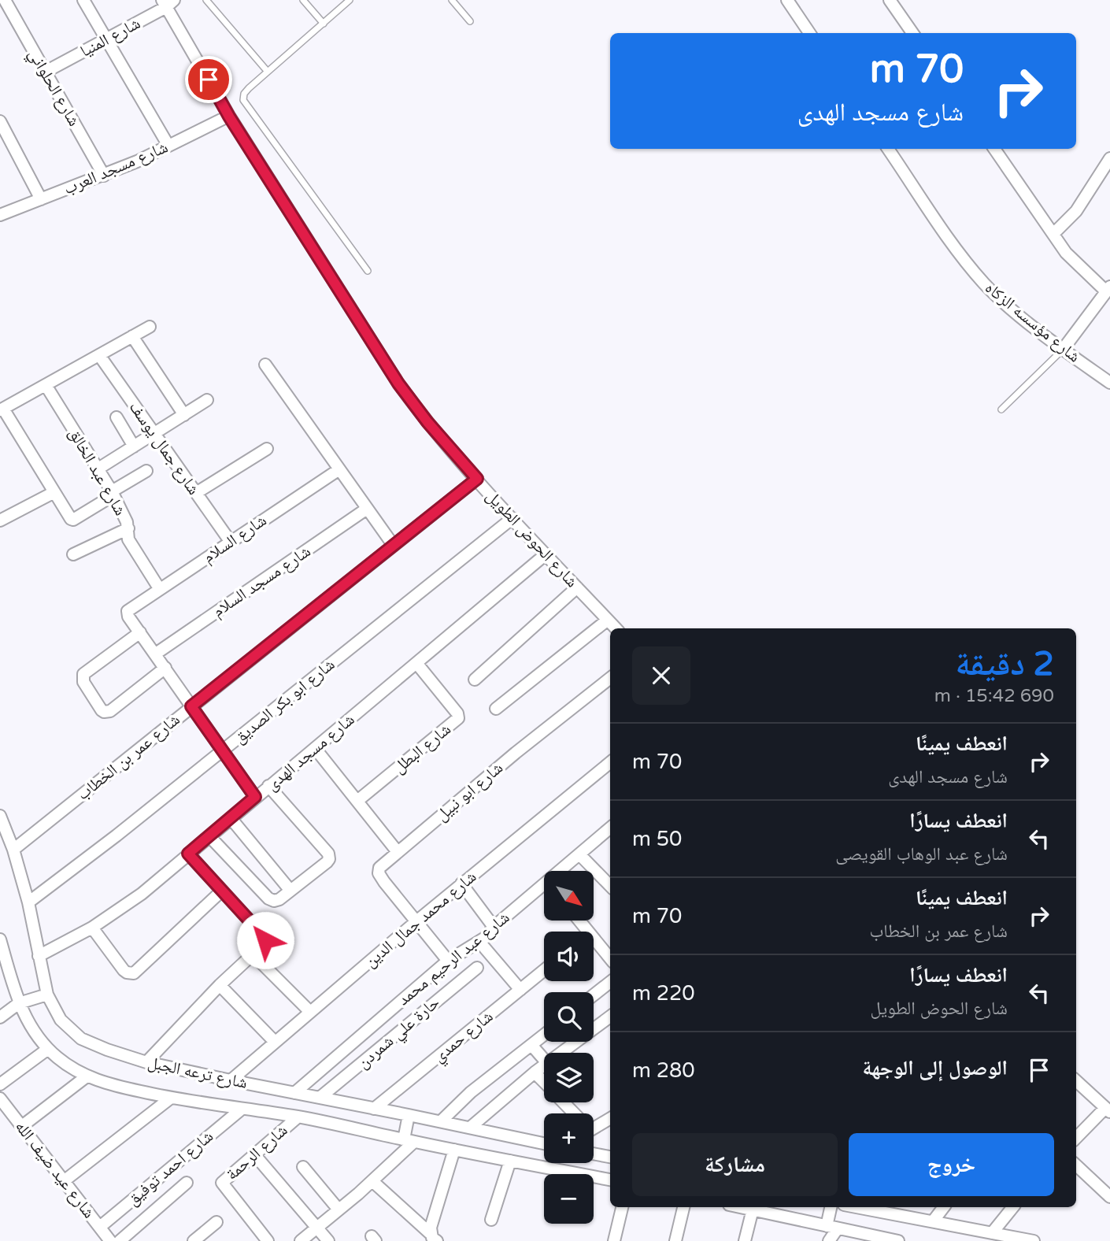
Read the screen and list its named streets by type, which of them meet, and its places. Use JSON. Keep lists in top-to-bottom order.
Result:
{
  "streets": {
    "street": [
      "شارع المنيا",
      "شارع الحلواني",
      "شارع مسجد العرب",
      "شارع مؤسسه الزكاه",
      "شارع جمال يوسف",
      "شارع عبد الخالق",
      "شارع السلام",
      "شارع الحوض الطويل",
      "شارع مسجد السلام",
      "شارع ابو بكر الصديق",
      "شارع البطل",
      "شارع مسجد الهدى",
      "شارع عمر بن الخطاب",
      "شارع ابو نبيل",
      "شارع محمد جمال الدين",
      "شارع عبد الرحيم محمد",
      "حارة علي شمردن",
      "شارع حمدي",
      "شارع ترعه الجبل",
      "شارع الرحمة",
      "شارع احمد توفيق",
      "شارع عيد ضيف الله"
    ]
  },
  "crossings": [
    ["شارع المنيا", "شارع الحلواني"],
    ["شارع المنيا", "شارع الحوض الطويل"],
    ["شارع الحلواني", "شارع مسجد العرب"],
    ["شارع مسجد العرب", "شارع الحوض الطويل"],
    ["شارع جمال يوسف", "شارع السلام"],
    ["شارع عبد الخالق", "شارع السلام"],
    ["شارع الحوض الطويل", "شارع ابو بكر الصديق"],
    ["شارع الحوض الطويل", "شارع مسجد الهدى"],
    ["شارع الحوض الطويل", "شارع عمر بن الخطاب"],
    ["شارع ابو بكر الصديق", "شارع ترعه الجبل"],
    ["شارع البطل", "شارع مسجد الهدى"],
    ["شارع مسجد الهدى", "شارع ترعه الجبل"],
    ["شارع عمر بن الخطاب", "شارع ترعه الجبل"],
    ["شارع ابو نبيل", "شارع محمد جمال الدين"],
    ["شارع محمد جمال الدين", "شارع ترعه الجبل"],
    ["شارع عبد الرحيم محمد", "شارع ترعه الجبل"],
    ["حارة علي شمردن", "شارع ترعه الجبل"],
    ["شارع حمدي", "شارع ترعه الجبل"],
    ["شارع ترعه الجبل", "شارع الرحمة"],
    ["شارع ترعه الجبل", "شارع احمد توفيق"],
    ["شارع احمد توفيق", "شارع عيد ضيف الله"]
  ],
  "north": "bottom right",
  "page": {
    "turn": ["70 m", "شارع مسجد الهدى"],
    "heading": ["2 دقيقة", "690 m · 15:42"],
    "list": [
      {
        "name": "انعطف يمينًا",
        "note": "شارع مسجد الهدى",
        "value": "70 m"
      },
      {
        "name": "انعطف يسارًا",
        "note": "شارع عبد الوهاب القويصى",
        "value": "50 m"
      },
      {
        "name": "انعطف يمينًا",
        "note": "شارع عمر بن الخطاب",
        "value": "70 m"
      },
      {
        "name": "انعطف يسارًا",
        "note": "شارع الحوض الطويل",
        "value": "220 m"
      },
      {
        "name": "الوصول إلى الوجهة",
        "value": "280 m"
      }
    ],
    "map_buttons": ["+", "−"],
    "buttons": ["خروج", "مشاركة"]
  }
}
